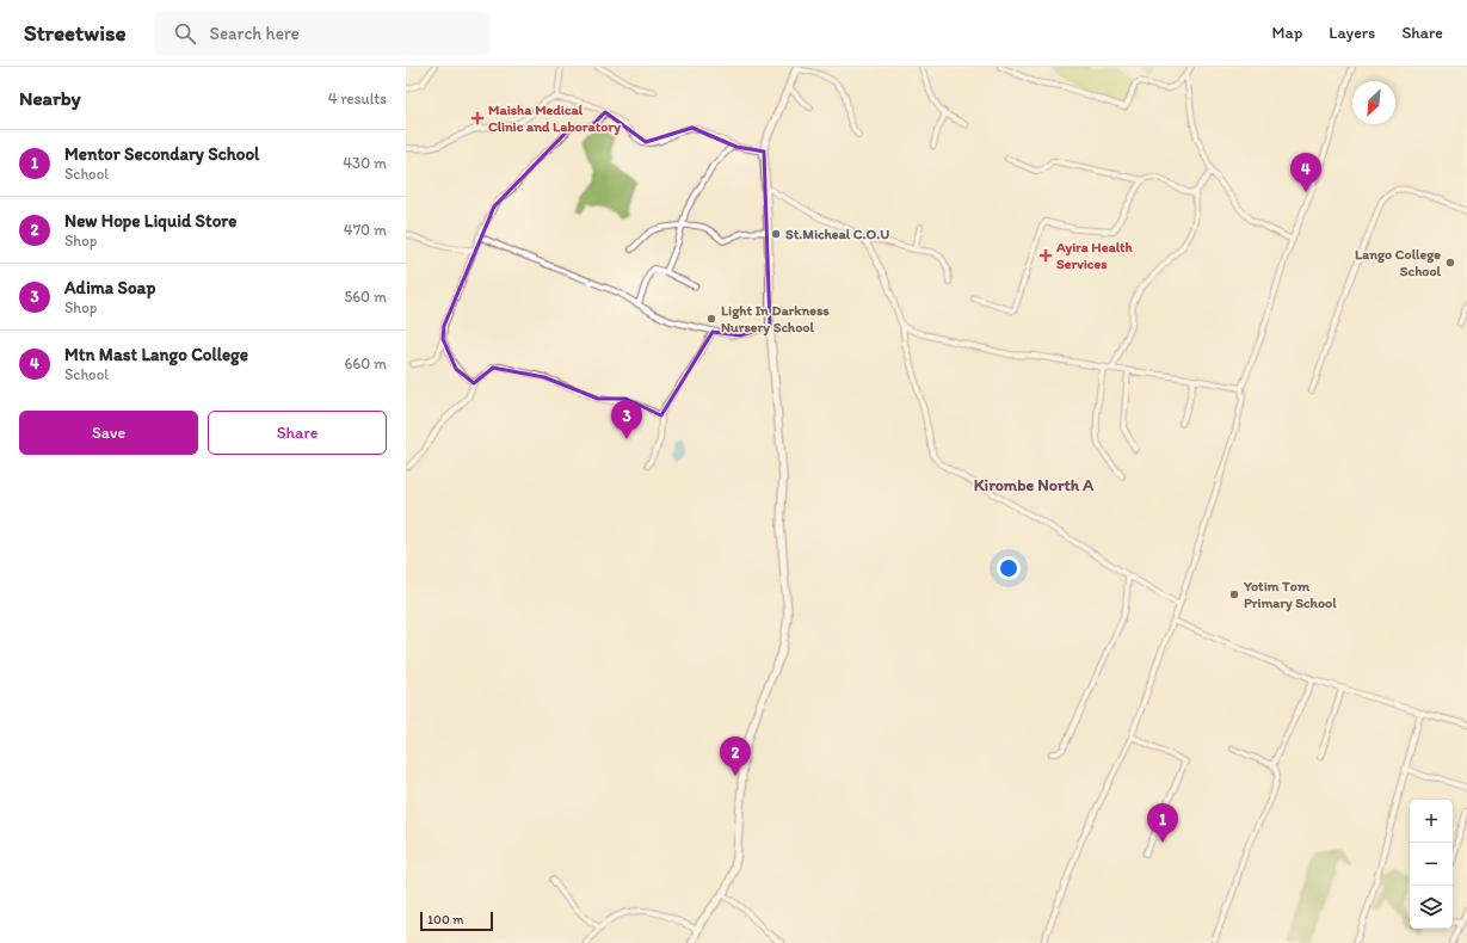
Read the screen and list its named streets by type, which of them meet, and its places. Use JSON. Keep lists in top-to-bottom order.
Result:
{
  "districts": ["Kirombe North A"],
  "places": {
    "health": ["Maisha Medical Clinic and Laboratory", "Ayira Health Services"],
    "other": [
      "St.Micheal C.O.U",
      "Lango College School",
      "Light In Darkness Nursery School",
      "Yotim Tom Primary School"
    ]
  },
  "scale_bar": "100 m",
  "north": "bottom left",
  "page": {
    "header": "Streetwise",
    "search": "Search here",
    "nav": ["Map", "Layers", "Share"],
    "heading": ["Nearby", "4 results"],
    "list": [
      {
        "mark": "1",
        "name": "Mentor Secondary School",
        "note": "School",
        "value": "430 m"
      },
      {
        "mark": "2",
        "name": "New Hope Liquid Store",
        "note": "Shop",
        "value": "470 m"
      },
      {
        "mark": "3",
        "name": "Adima Soap",
        "note": "Shop",
        "value": "560 m"
      },
      {
        "mark": "4",
        "name": "Mtn Mast Lango College",
        "note": "School",
        "value": "660 m"
      }
    ],
    "pins": [
      "4",
      "3",
      "2",
      "1"
    ],
    "buttons": ["Save", "Share"],
    "map_buttons": ["+", "−"],
    "scale": "100 m"
  }
}
